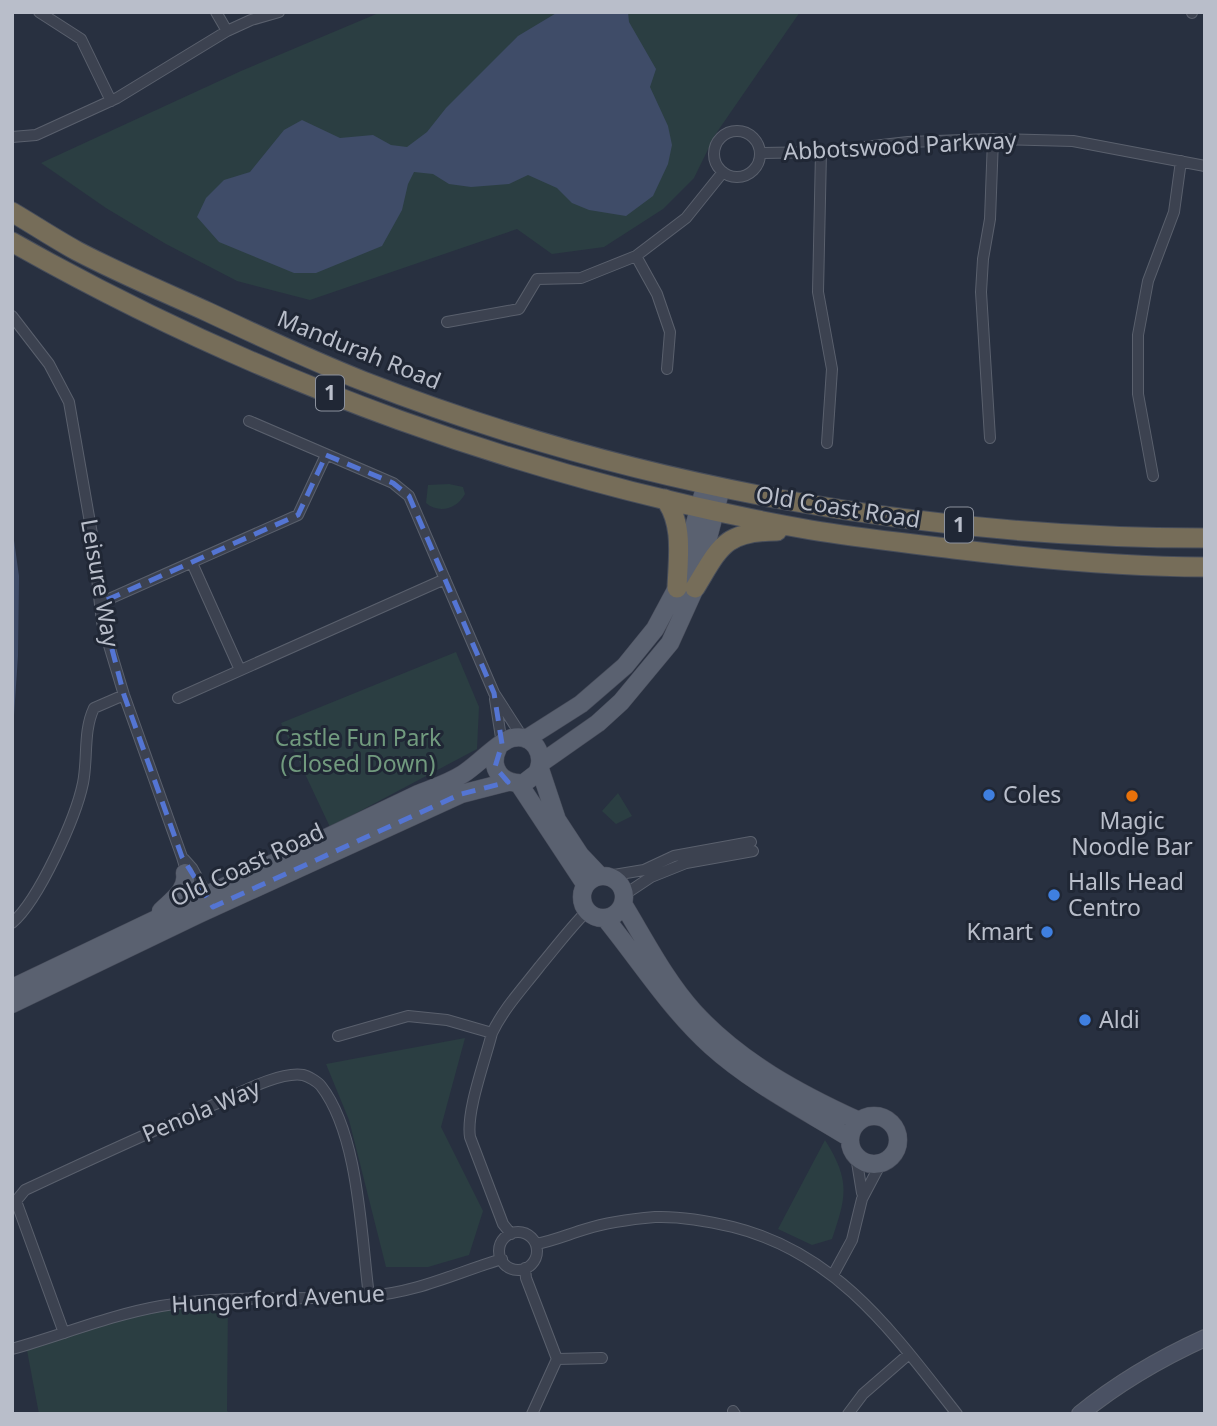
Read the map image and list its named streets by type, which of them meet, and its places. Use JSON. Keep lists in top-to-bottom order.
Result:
{
  "streets": {
    "highway": ["Mandurah Road", "1", "Old Coast Road"],
    "street": [
      "Abbotswood Parkway",
      "Leisure Way",
      "Penola Way",
      "Hungerford Avenue"
    ]
  },
  "crossings": [
    ["Mandurah Road", "Old Coast Road"],
    ["Old Coast Road", "Leisure Way"],
    ["Penola Way", "Hungerford Avenue"]
  ],
  "parks": ["Castle Fun Park (Closed Down)"],
  "places": [
    "Coles",
    "Magic Noodle Bar",
    "Halls Head Centro",
    "Kmart",
    "Aldi"
  ]
}
